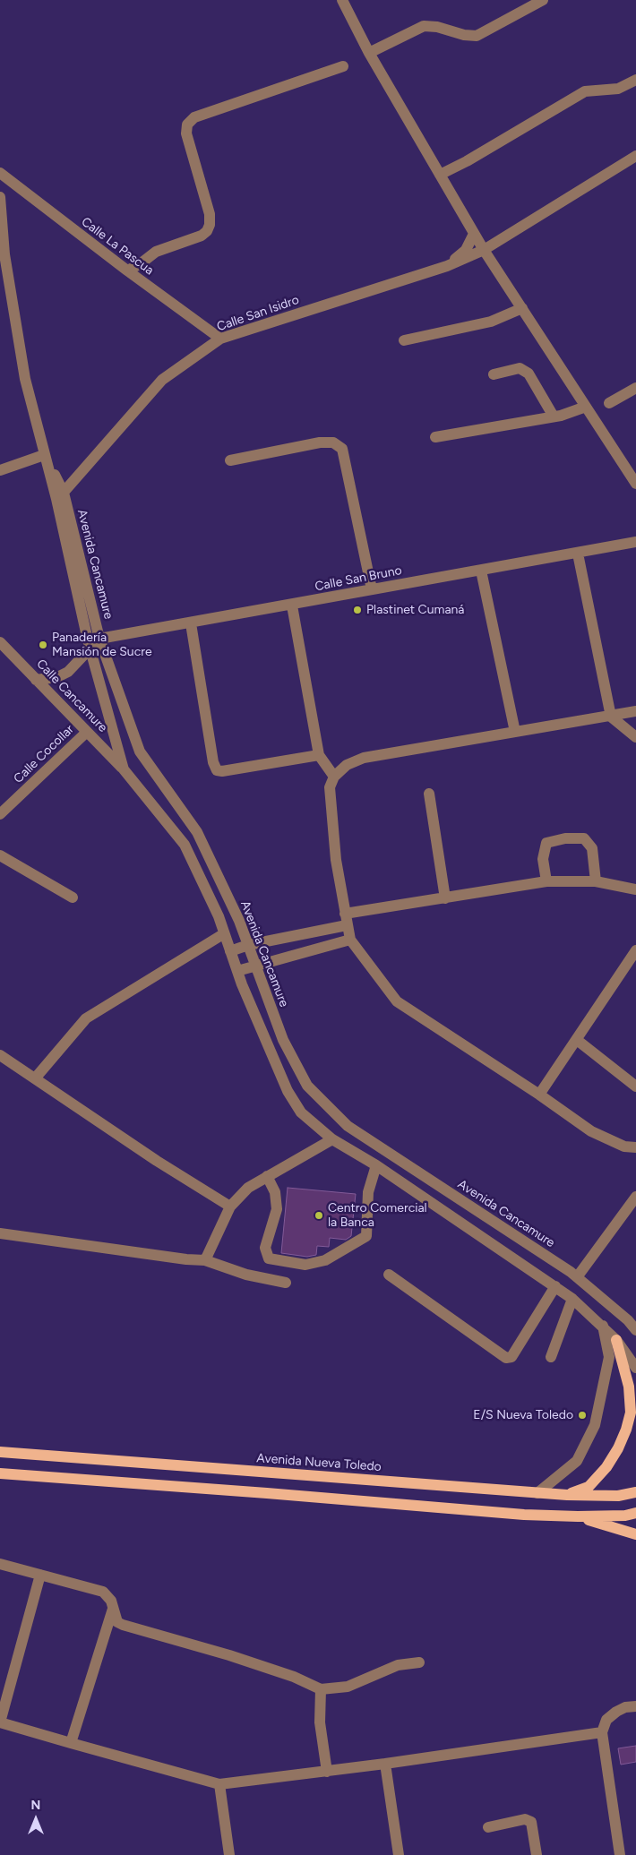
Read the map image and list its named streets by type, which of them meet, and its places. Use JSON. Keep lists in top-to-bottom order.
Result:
{
  "streets": {
    "main road": ["Avenida Nueva Toledo"],
    "street": [
      "Calle La Pascua",
      "Calle San Isidro",
      "Avenida Cancamure",
      "Calle San Bruno",
      "Calle Cancamure",
      "Calle Cocollar"
    ]
  },
  "crossings": [
    ["Calle La Pascua", "Calle San Isidro"],
    ["Calle San Isidro", "Avenida Cancamure"],
    ["Avenida Cancamure", "Calle San Bruno"],
    ["Avenida Cancamure", "Calle Cancamure"],
    ["Calle Cancamure", "Calle Cocollar"]
  ],
  "places": [
    "Plastinet Cumaná",
    "Panadería Mansión de Sucre",
    "Centro Comercial la Banca",
    "E/S Nueva Toledo"
  ],
  "north": "top"
}
